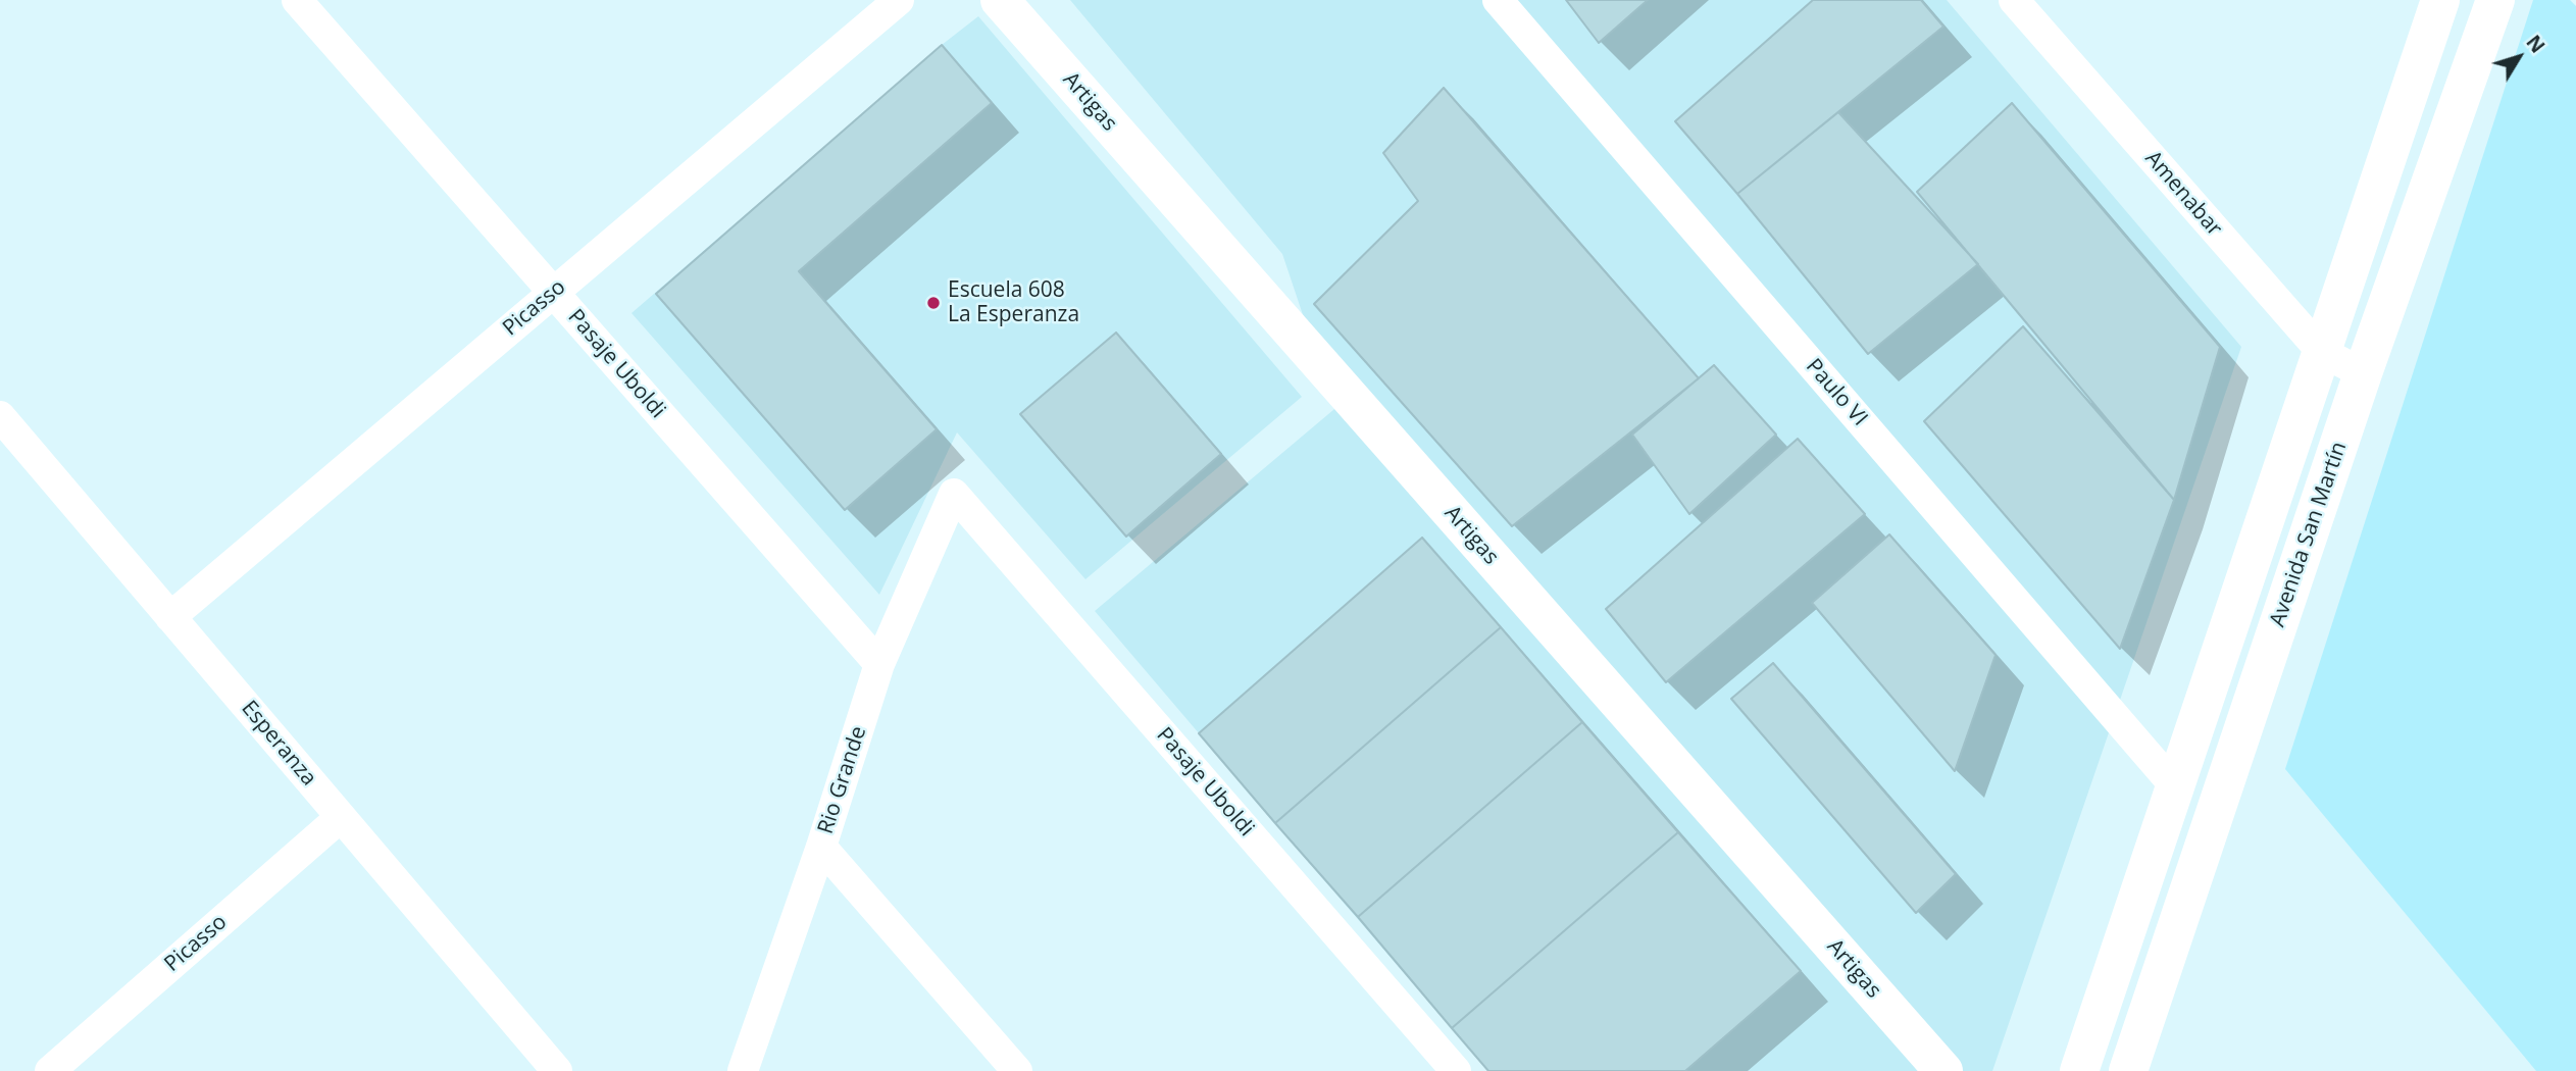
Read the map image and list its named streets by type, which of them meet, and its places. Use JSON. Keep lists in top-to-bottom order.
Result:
{
  "streets": {
    "main road": ["Artigas", "Avenida San Martín"],
    "street": [
      "Amenabar",
      "Picasso",
      "Pasaje Uboldi",
      "Paulo VI",
      "Esperanza",
      "Rio Grande"
    ]
  },
  "crossings": [
    ["Amenabar", "Avenida San Martín"],
    ["Picasso", "Pasaje Uboldi"],
    ["Picasso", "Esperanza"],
    ["Pasaje Uboldi", "Rio Grande"]
  ],
  "places": ["Escuela 608 La Esperanza"],
  "north": "top right"
}
